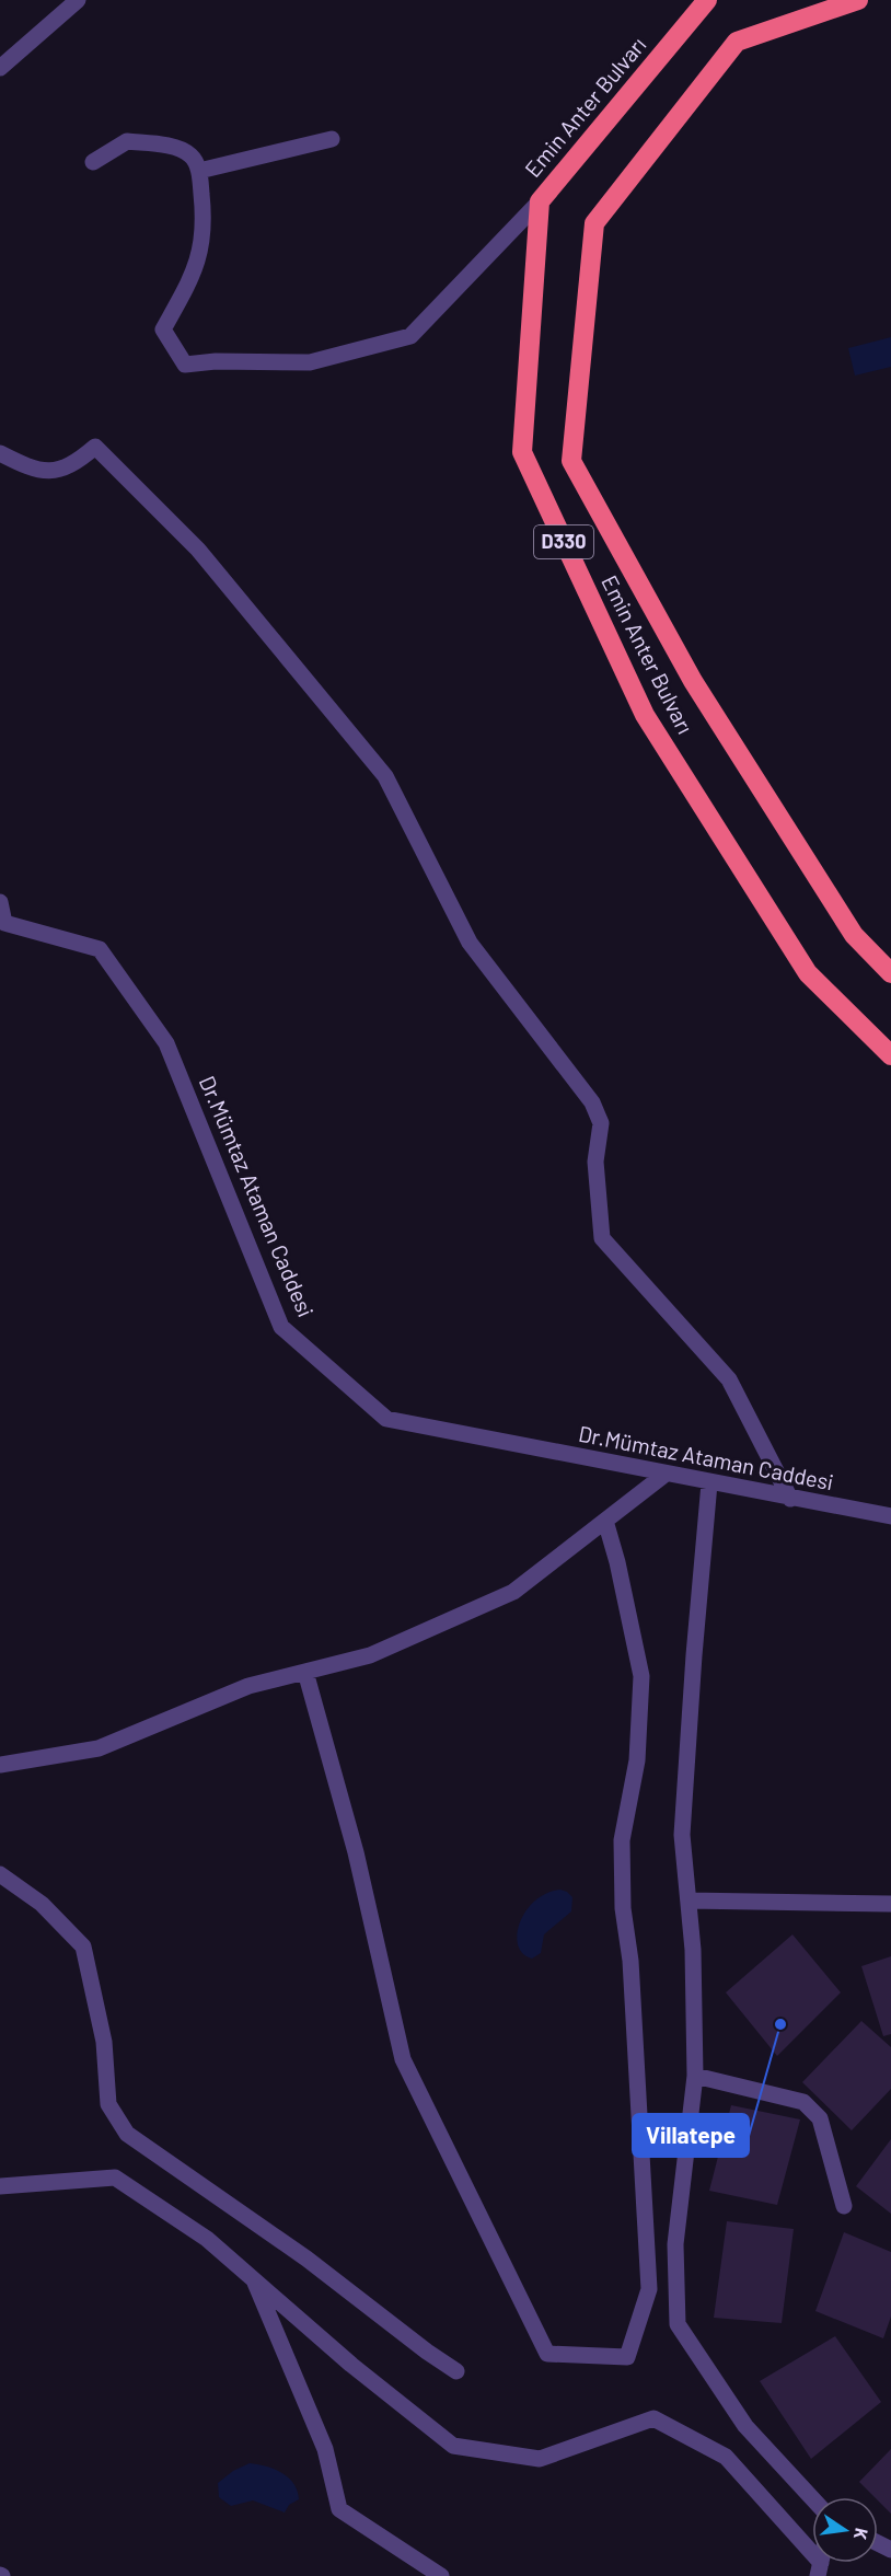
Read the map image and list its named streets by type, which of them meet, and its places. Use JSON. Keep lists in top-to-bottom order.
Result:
{
  "streets": {
    "highway": ["Emin Anter Bulvarı", "D330"],
    "street": ["Dr.Mümtaz Ataman Caddesi"]
  },
  "places": ["Villatepe"],
  "north": "right"
}
